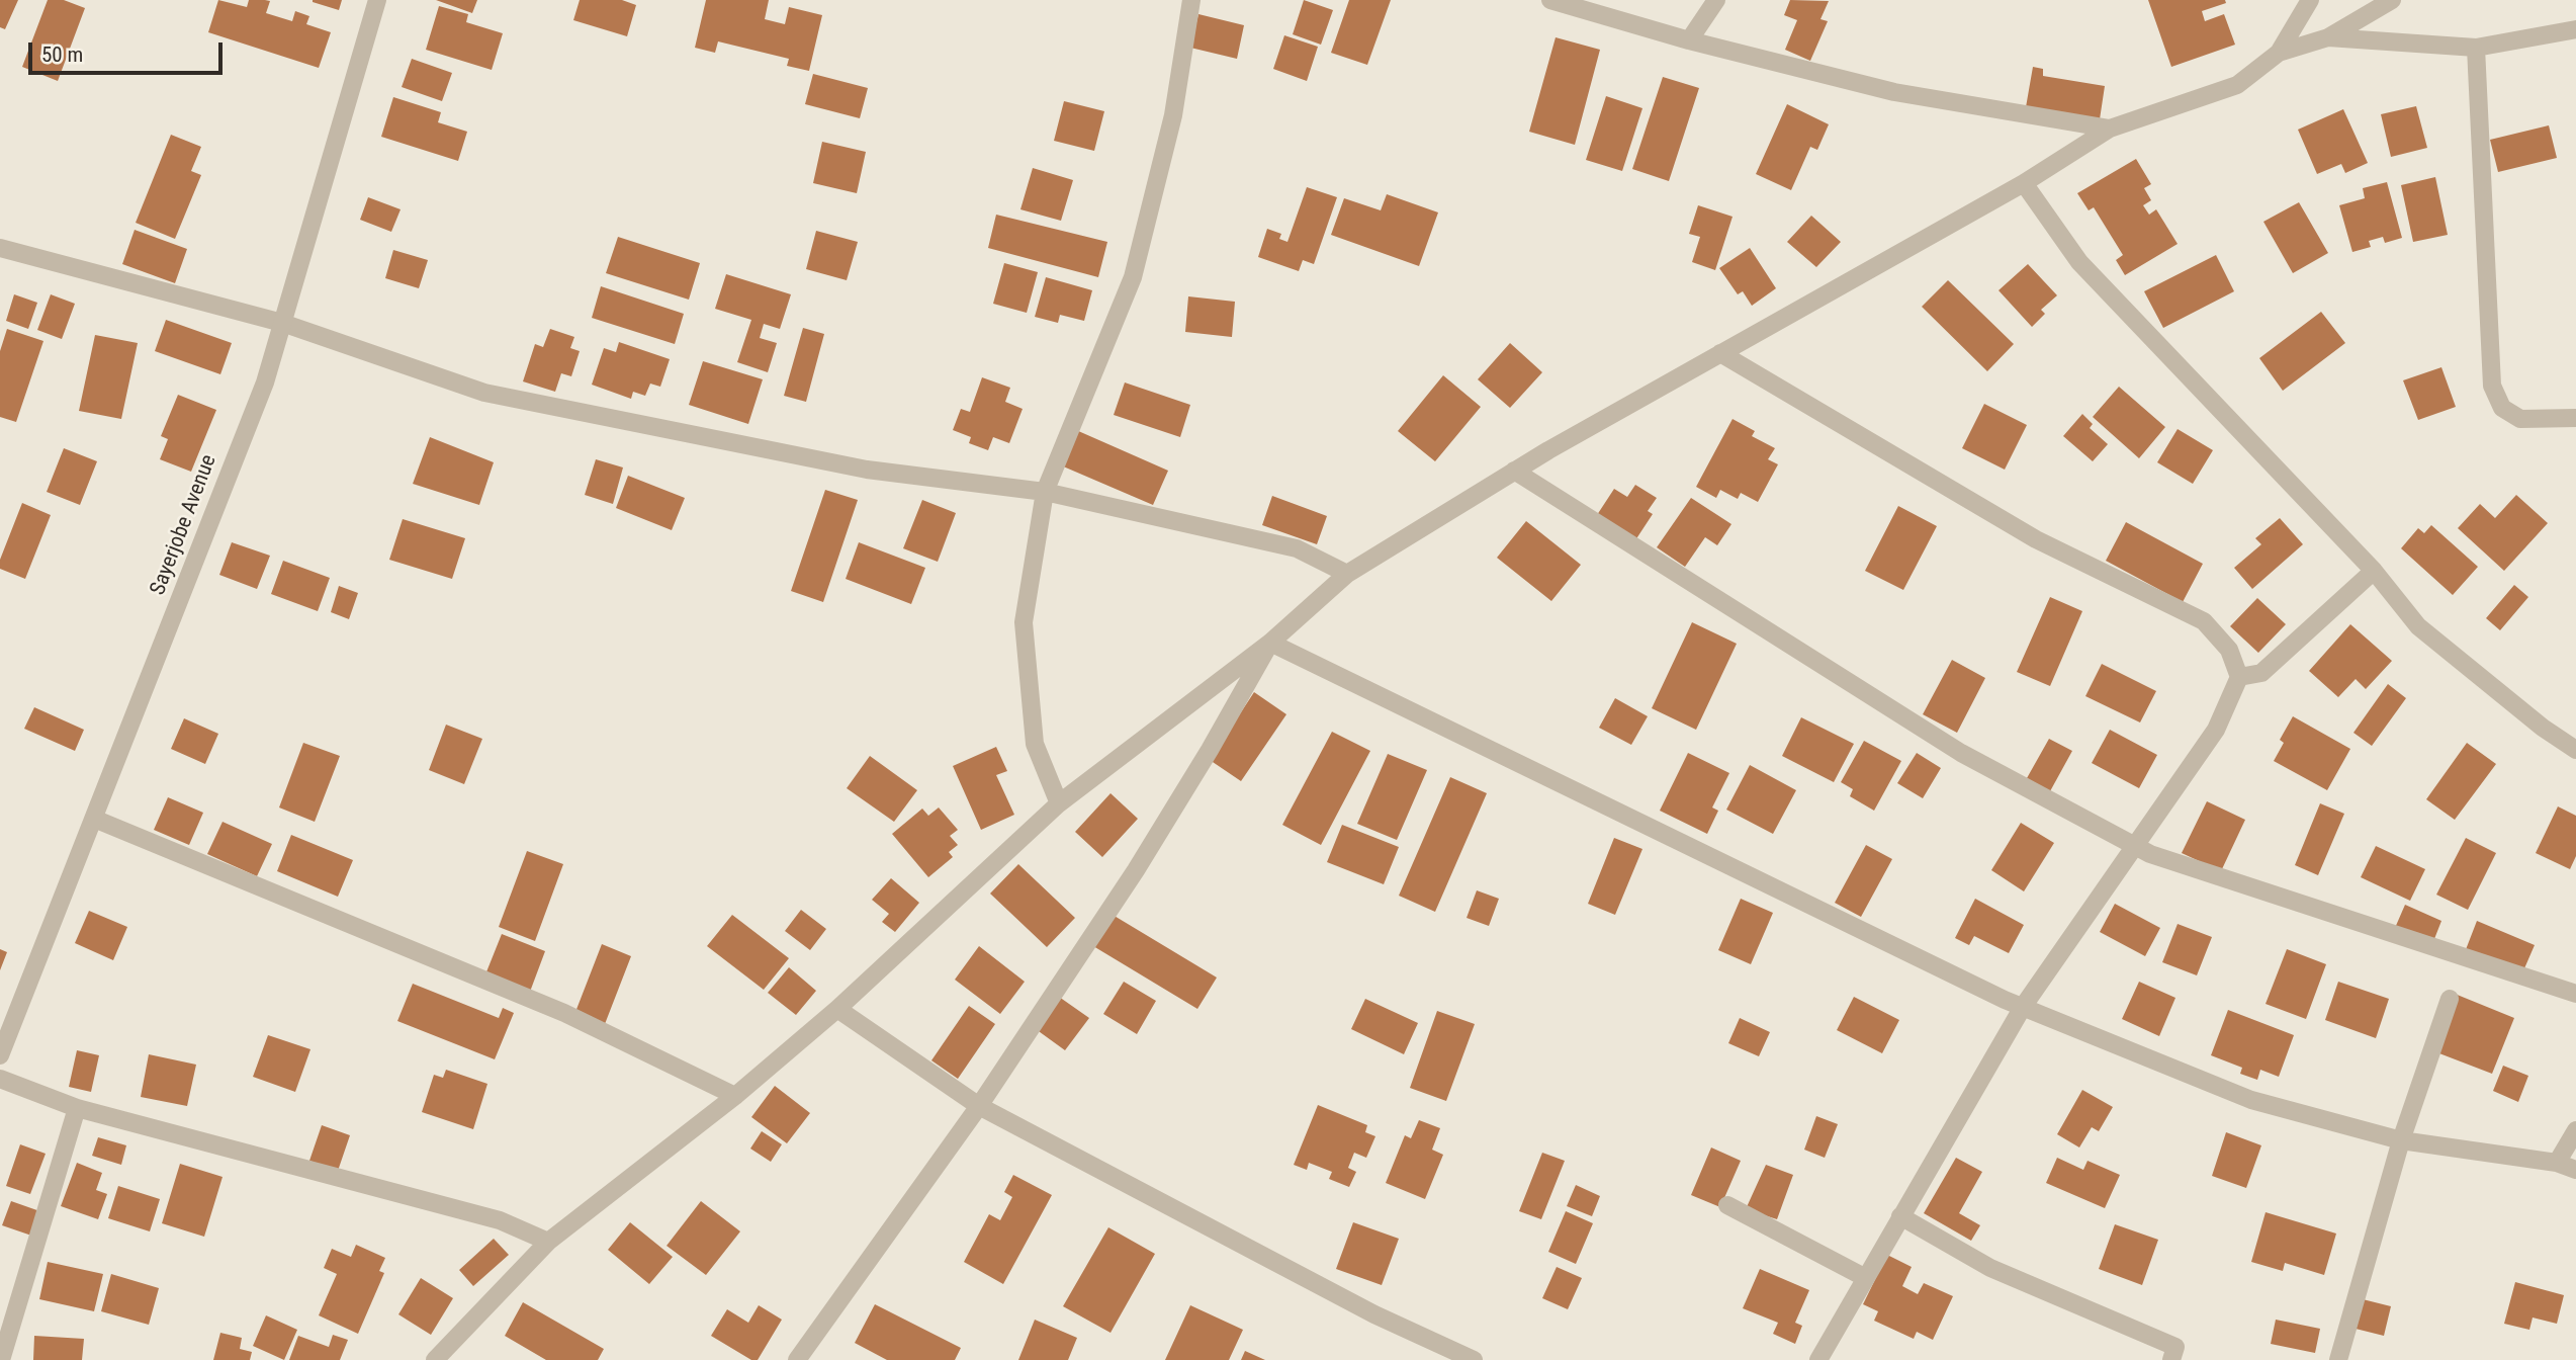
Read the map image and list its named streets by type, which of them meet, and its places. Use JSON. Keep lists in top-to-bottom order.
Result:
{
  "streets": {
    "street": ["Sayerjobe Avenue"]
  },
  "scale_bar": "50 m"
}
